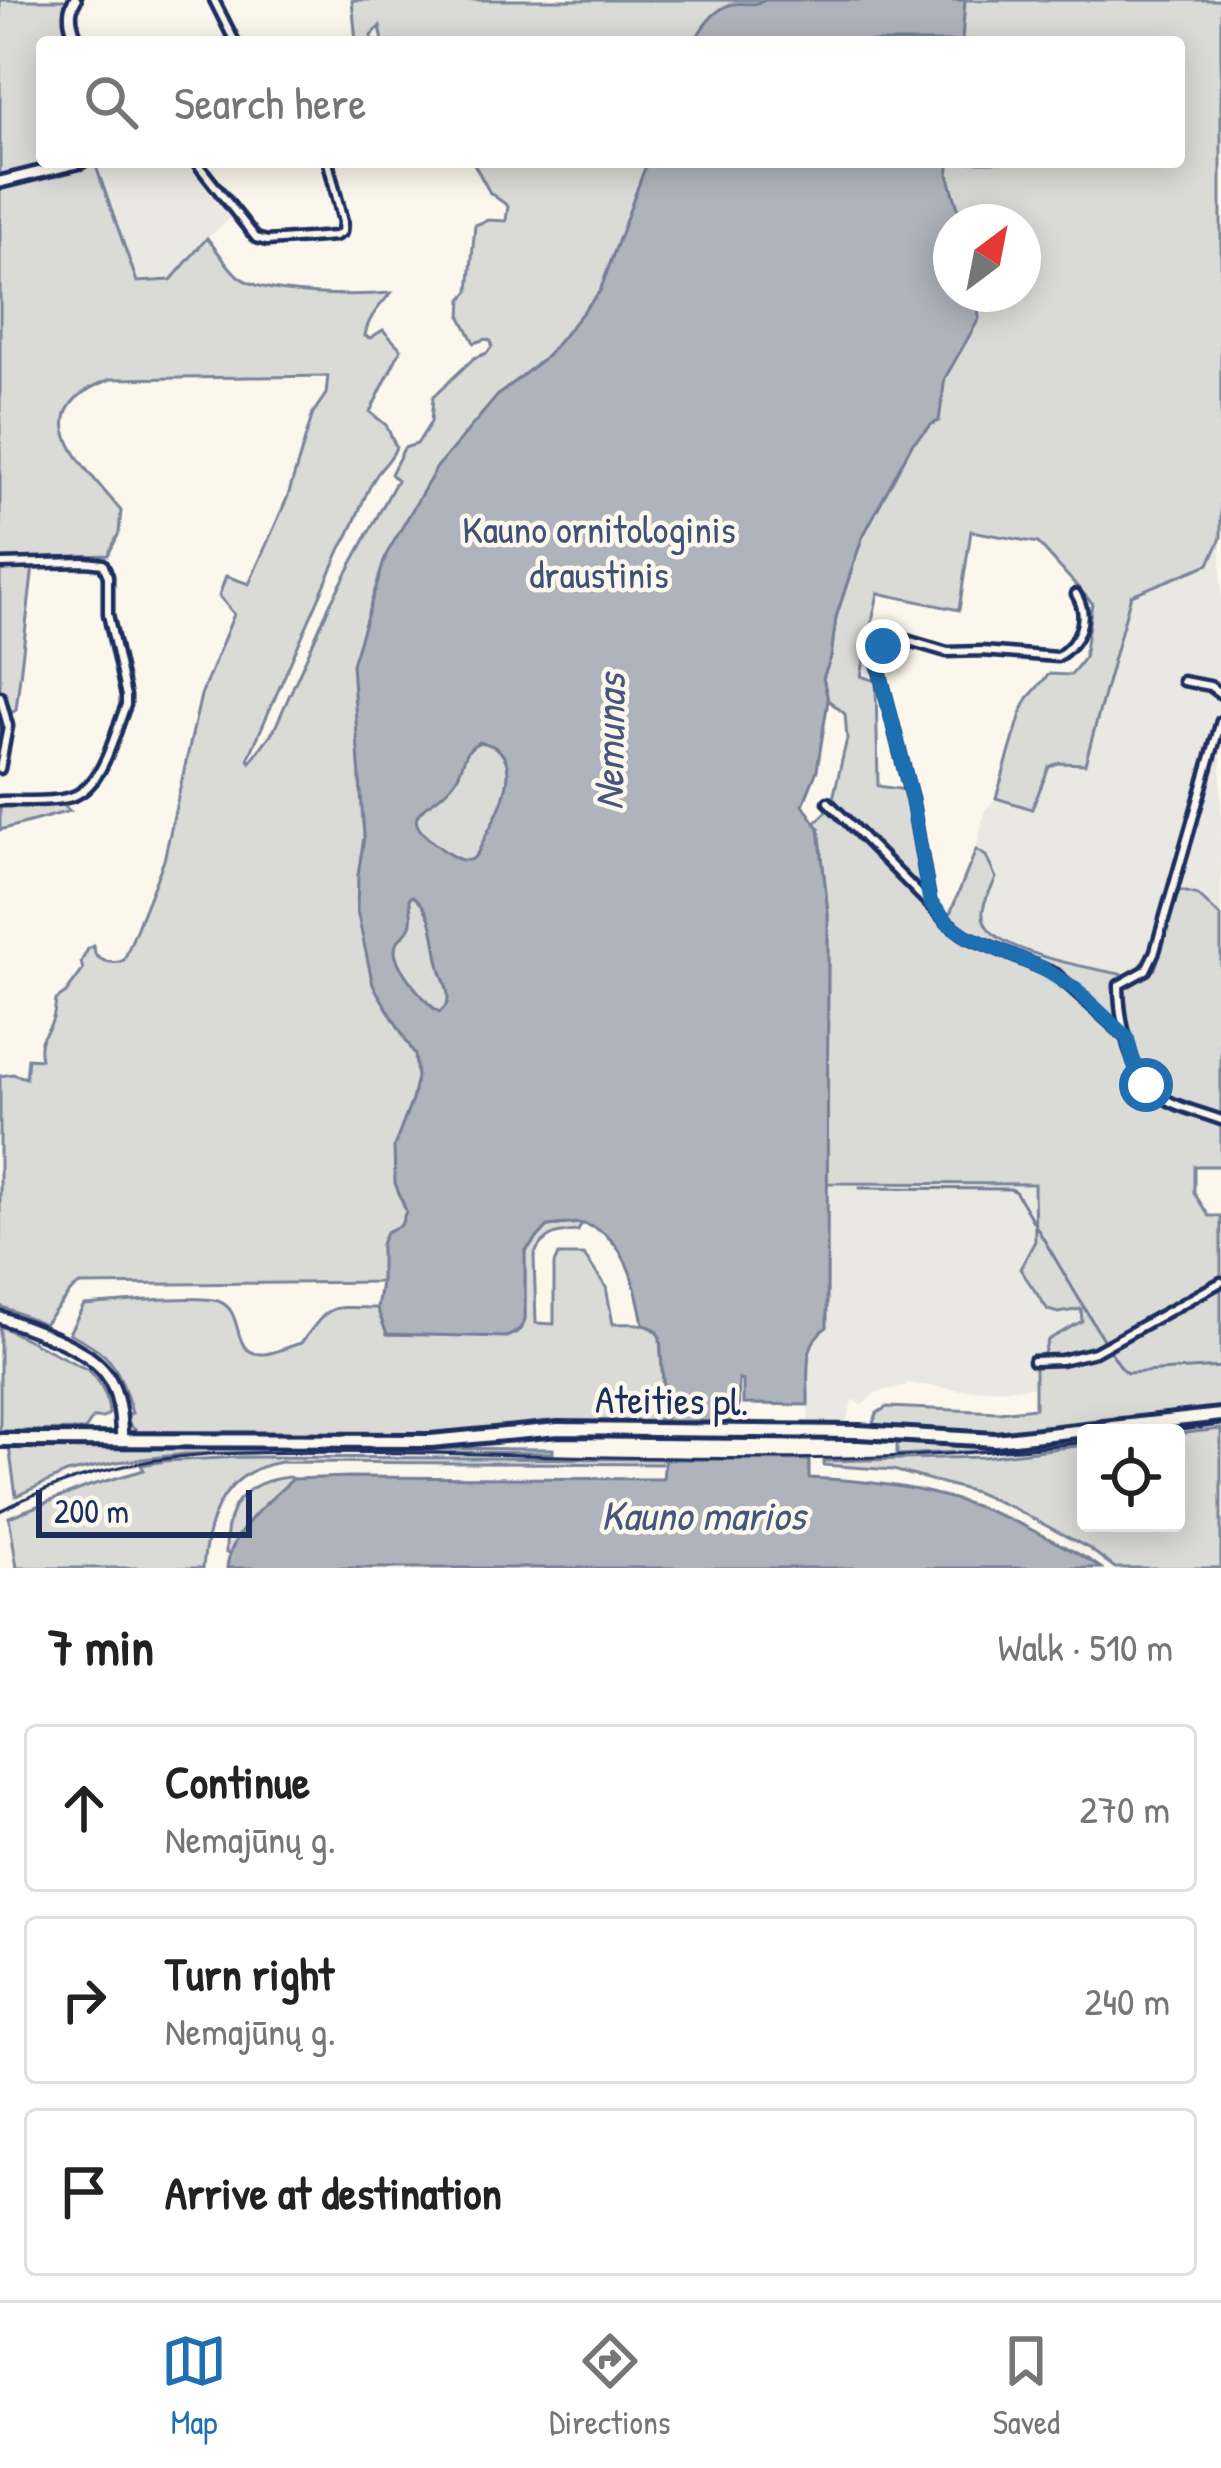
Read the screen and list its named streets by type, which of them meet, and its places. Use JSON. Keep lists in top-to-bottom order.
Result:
{
  "streets": {
    "main road": ["Ateities pl."]
  },
  "water": ["Nemunas", "Kauno marios"],
  "parks": ["Kauno ornitologinis draustinis"],
  "scale_bar": "200 m",
  "north": "top right",
  "page": {
    "search": "Search here",
    "scale": "200 m",
    "heading": ["7 min", "Walk · 510 m"],
    "list": [
      ["Continue", "Nemajūnų g.", "270 m"],
      ["Turn right", "Nemajūnų g.", "240 m"],
      "Arrive at destination"
    ],
    "nav": ["Map", "Directions", "Saved"]
  }
}
